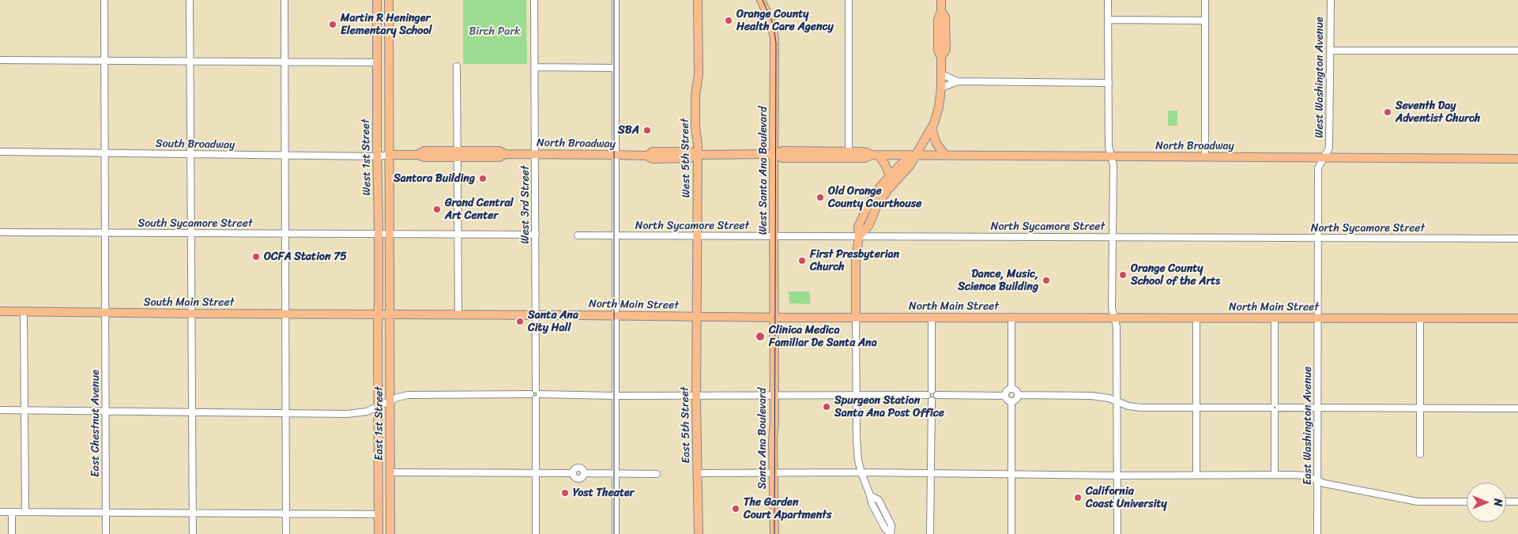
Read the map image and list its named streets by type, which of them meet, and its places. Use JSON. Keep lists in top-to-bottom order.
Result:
{
  "streets": {
    "main road": [
      "North Broadway",
      "West 1st Street",
      "West 5th Street",
      "West Santa Ana Boulevard",
      "South Main Street",
      "North Main Street",
      "East 1st Street",
      "East 5th Street",
      "Santa Ana Boulevard"
    ],
    "street": [
      "West Washington Avenue",
      "South Broadway",
      "West 3rd Street",
      "South Sycamore Street",
      "North Sycamore Street",
      "East Chestnut Avenue",
      "East Washington Avenue"
    ]
  },
  "crossings": [
    ["West Washington Avenue", "North Broadway"],
    ["West Washington Avenue", "North Sycamore Street"],
    ["West Washington Avenue", "North Main Street"],
    ["West Washington Avenue", "East Washington Avenue"],
    ["North Broadway", "South Broadway"],
    ["North Broadway", "West 1st Street"],
    ["North Broadway", "West 5th Street"],
    ["North Broadway", "West Santa Ana Boulevard"],
    ["North Broadway", "West 3rd Street"],
    ["South Broadway", "West 1st Street"],
    ["South Broadway", "East Chestnut Avenue"],
    ["West 1st Street", "South Sycamore Street"],
    ["West 1st Street", "South Main Street"],
    ["West 1st Street", "North Main Street"],
    ["West 1st Street", "East 1st Street"],
    ["West 5th Street", "North Sycamore Street"],
    ["West 5th Street", "North Main Street"],
    ["West 5th Street", "East 5th Street"],
    ["West Santa Ana Boulevard", "North Sycamore Street"],
    ["West Santa Ana Boulevard", "North Main Street"],
    ["West Santa Ana Boulevard", "Santa Ana Boulevard"],
    ["West 3rd Street", "North Main Street"],
    ["South Sycamore Street", "East Chestnut Avenue"],
    ["South Main Street", "North Main Street"],
    ["South Main Street", "East Chestnut Avenue"],
    ["South Main Street", "East 1st Street"],
    ["North Main Street", "East 1st Street"],
    ["North Main Street", "East 5th Street"],
    ["North Main Street", "East Washington Avenue"]
  ],
  "parks": ["Birch Park"],
  "places": [
    "Orange County Health Care Agency",
    "Martin R Heninger Elementary School",
    "Seventh Day Adventist Church",
    "SBA",
    "Santora Building",
    "Old Orange County Courthouse",
    "Grand Central Art Center",
    "OCFA Station 75",
    "First Presbyterian Church",
    "Orange County School of the Arts",
    "Dance, Music, Science Building",
    "Santa Ana City Hall",
    "Clinica Medica Familiar De Santa Ana",
    "Spurgeon Station Santa Ana Post Office",
    "Yost Theater",
    "California Coast University",
    "The Garden Court Apartments"
  ],
  "north": "right"
}
